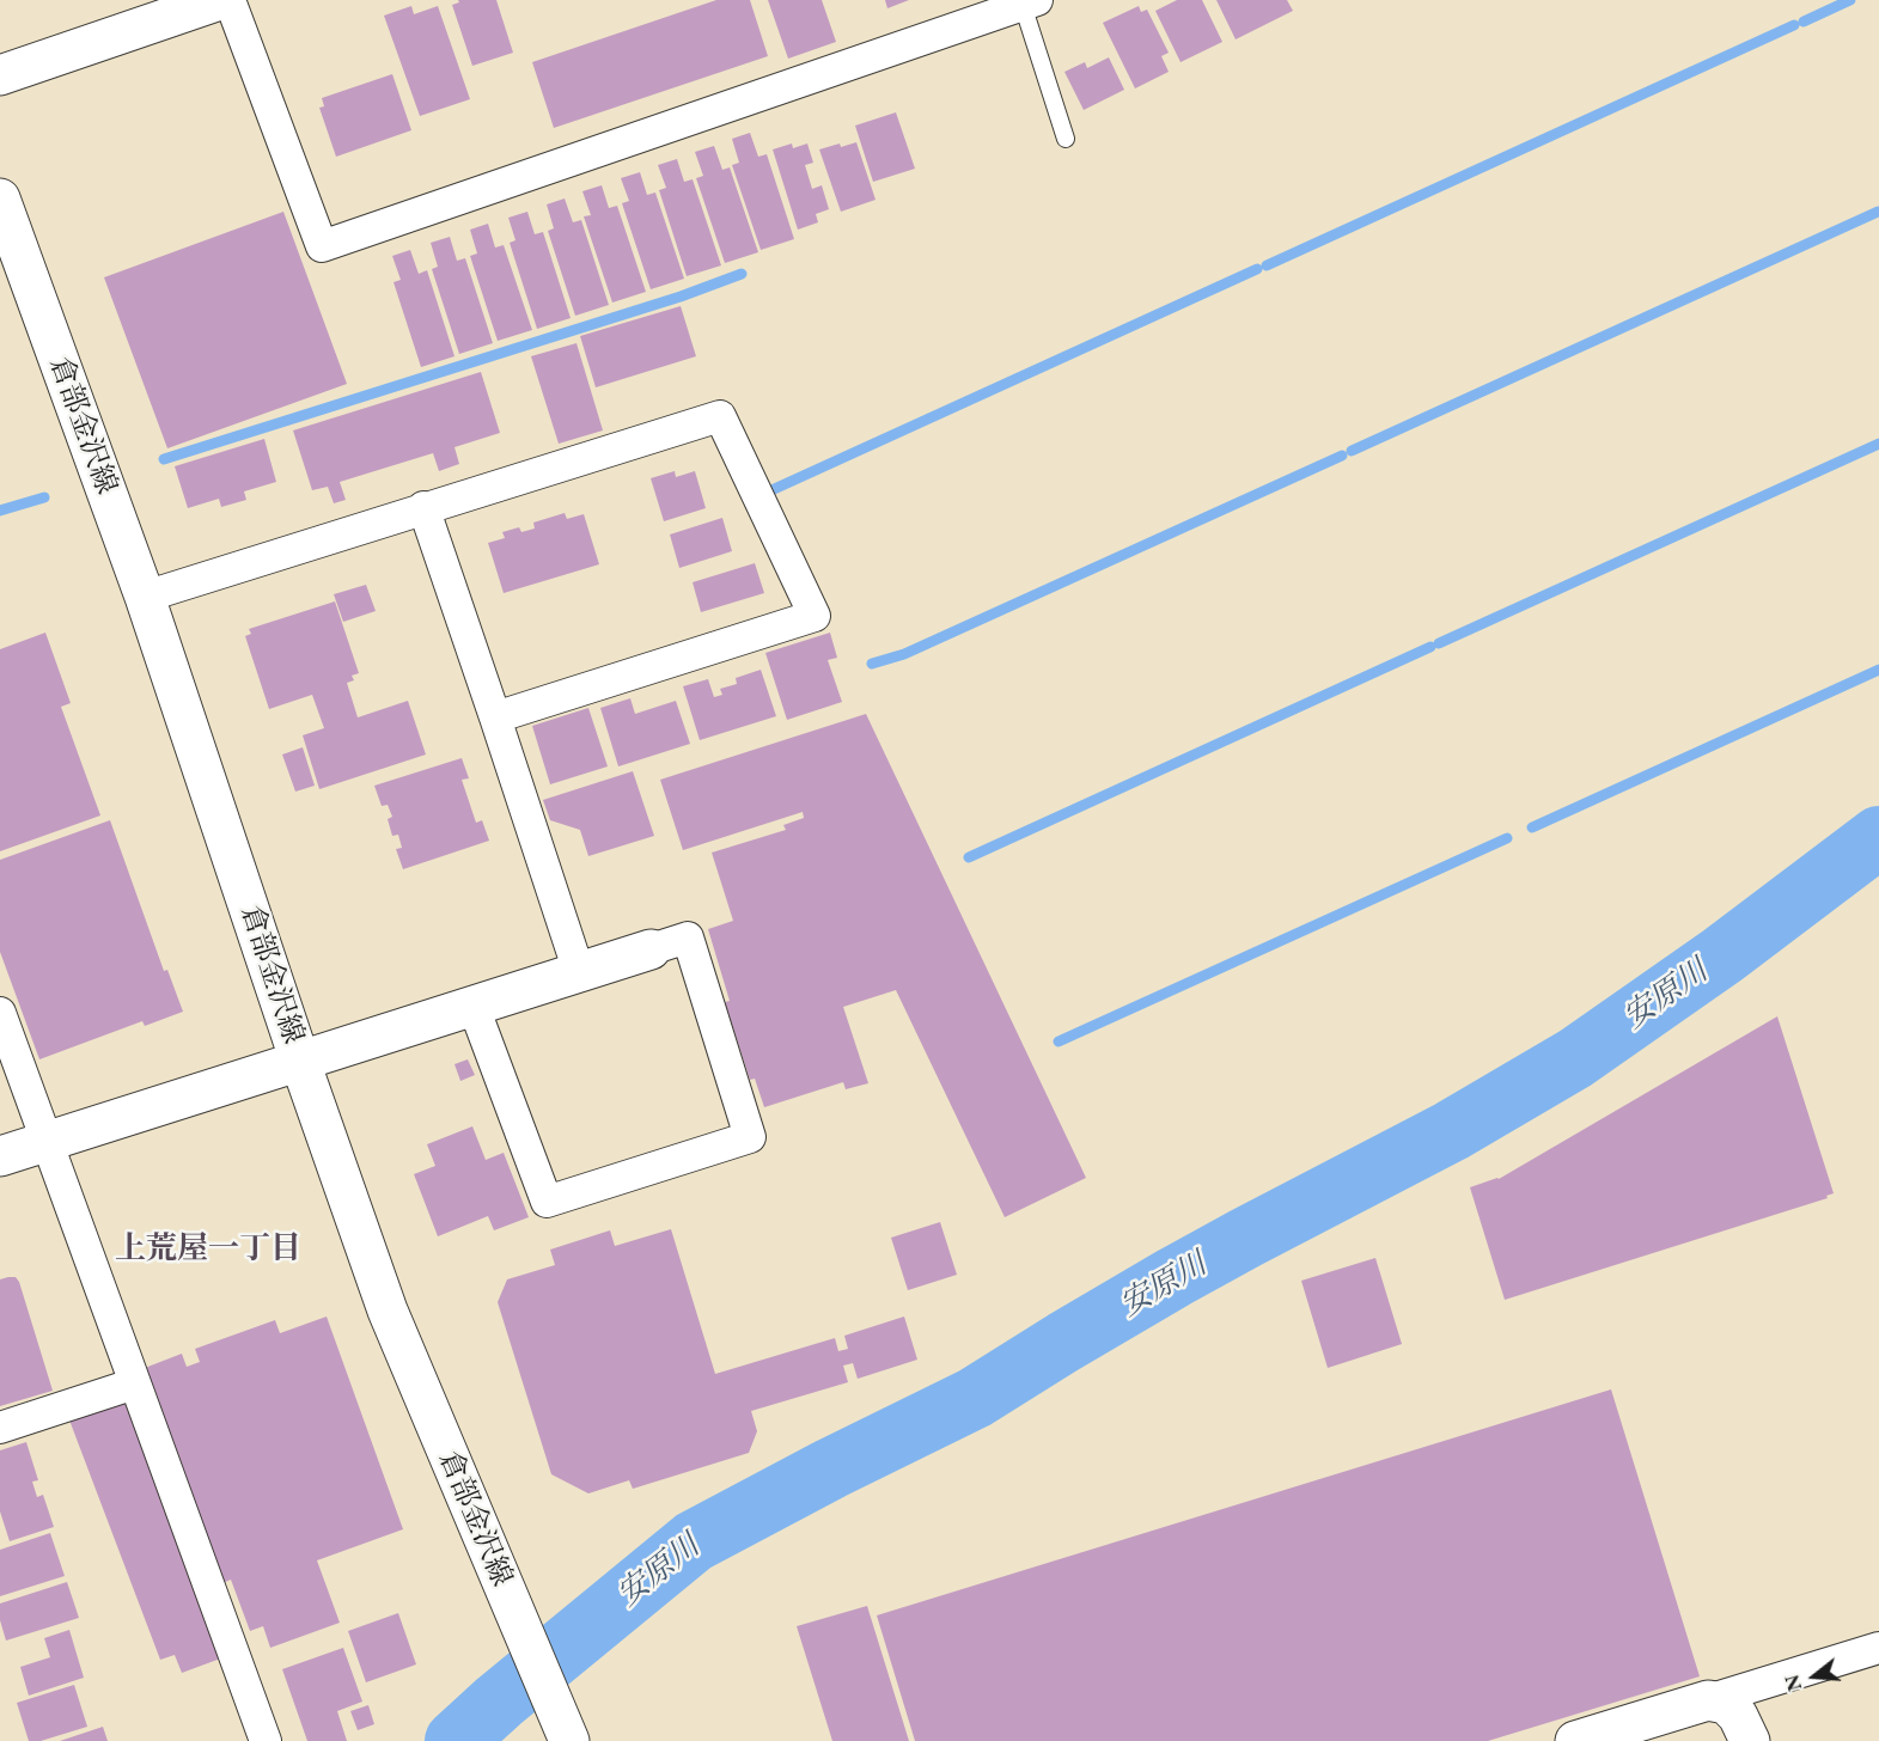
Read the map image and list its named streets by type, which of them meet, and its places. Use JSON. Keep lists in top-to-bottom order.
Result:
{
  "streets": {
    "main road": ["倉部金沢線"]
  },
  "districts": ["上荒屋一丁目"],
  "water": ["安原川"],
  "north": "left"
}
